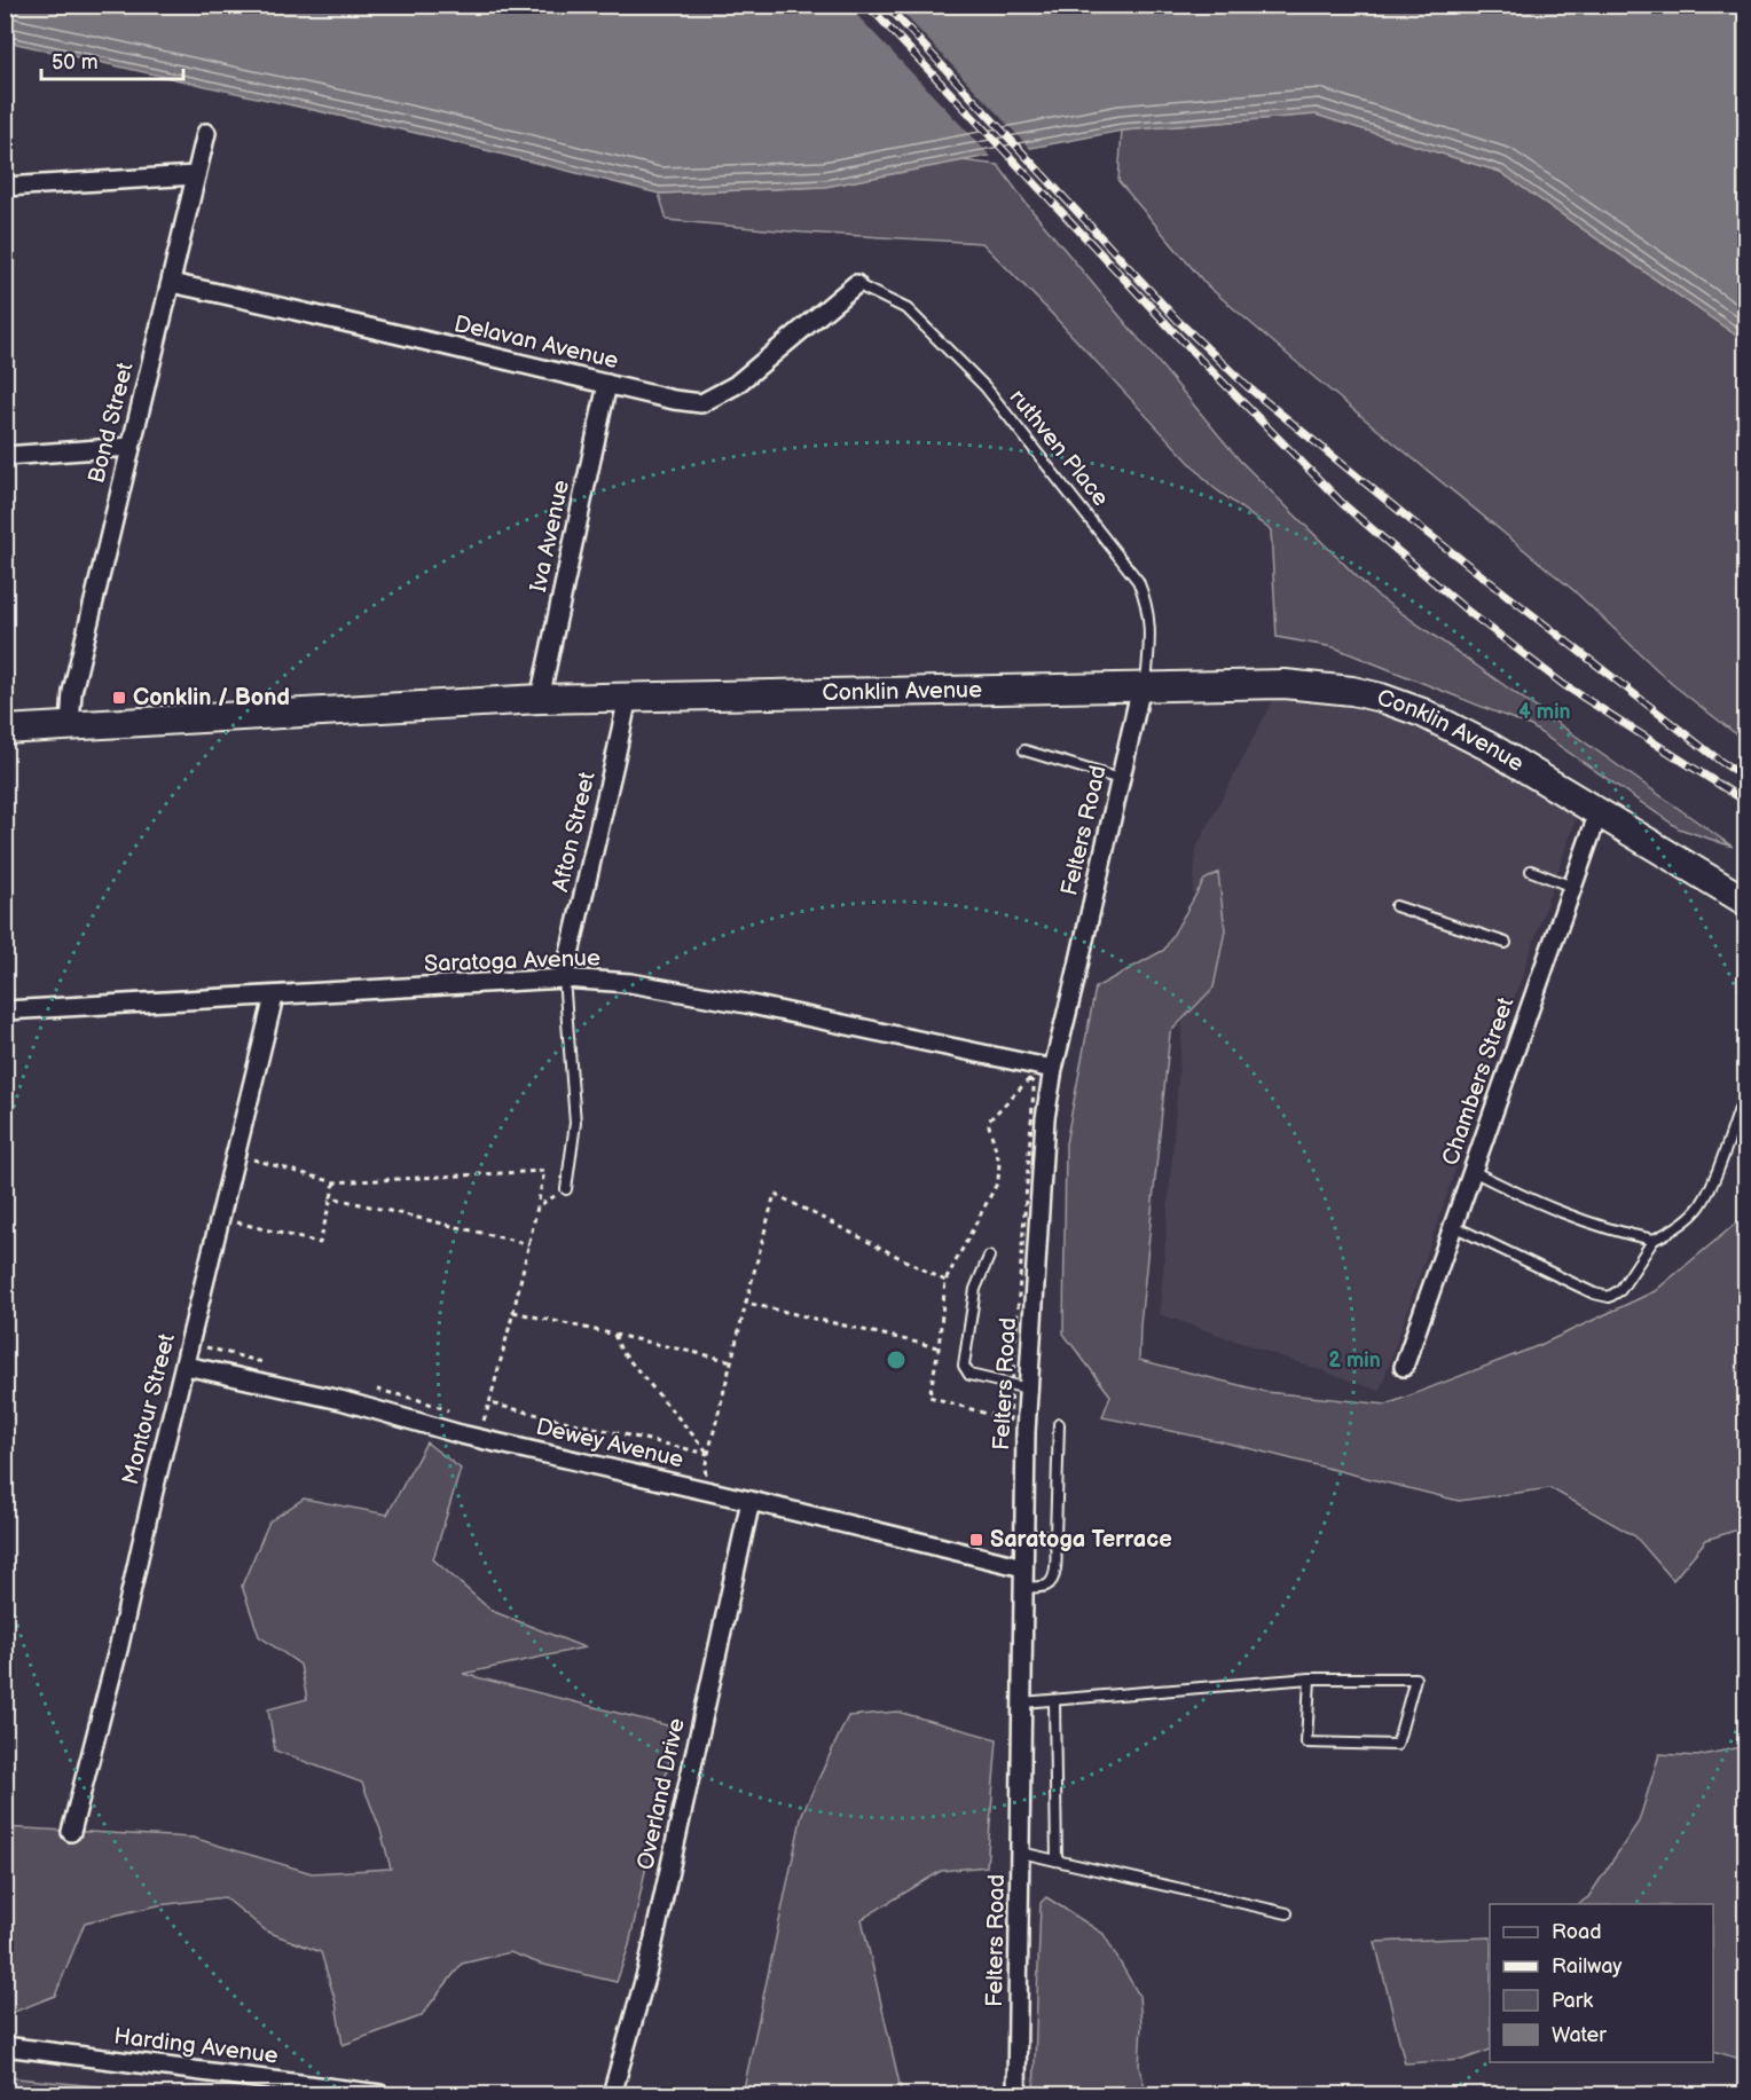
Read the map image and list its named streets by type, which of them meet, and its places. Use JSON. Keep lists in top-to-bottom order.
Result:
{
  "streets": {
    "main road": ["Conklin Avenue"],
    "street": [
      "Delavan Avenue",
      "Bond Street",
      "Iva Avenue",
      "Felters Road",
      "Afton Street",
      "Saratoga Avenue",
      "Chambers Street",
      "Montour Street",
      "Dewey Avenue",
      "Overland Drive",
      "Harding Avenue"
    ],
    "lane": ["ruthven Place"]
  },
  "crossings": [
    ["Delavan Avenue", "Bond Street"],
    ["Delavan Avenue", "ruthven Place"],
    ["Delavan Avenue", "Iva Avenue"],
    ["Bond Street", "Conklin Avenue"],
    ["ruthven Place", "Conklin Avenue"],
    ["ruthven Place", "Felters Road"],
    ["Iva Avenue", "Conklin Avenue"],
    ["Conklin Avenue", "Felters Road"],
    ["Conklin Avenue", "Afton Street"],
    ["Conklin Avenue", "Chambers Street"],
    ["Felters Road", "Saratoga Avenue"],
    ["Felters Road", "Dewey Avenue"],
    ["Afton Street", "Saratoga Avenue"],
    ["Saratoga Avenue", "Montour Street"],
    ["Montour Street", "Dewey Avenue"],
    ["Dewey Avenue", "Overland Drive"]
  ],
  "places": {
    "transit": ["Conklin / Bond", "Saratoga Terrace"]
  },
  "legend": [
    "Road",
    "Railway",
    "Park",
    "Water"
  ],
  "scale_bar": "50 m",
  "rings": ["4 min", "2 min"]
}
